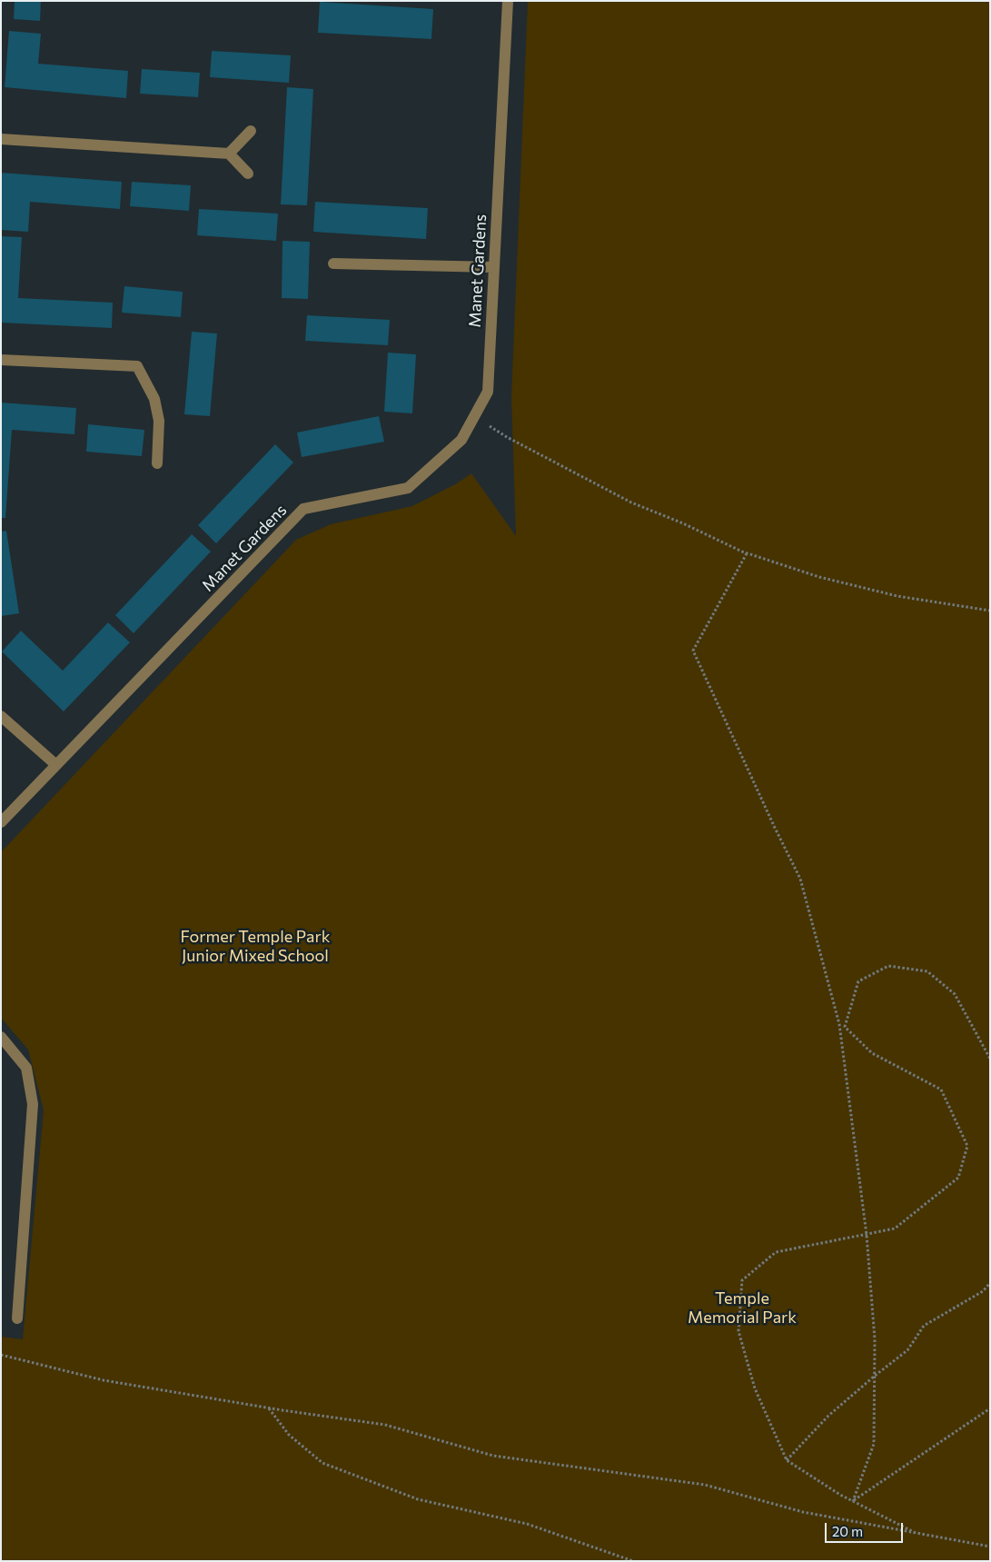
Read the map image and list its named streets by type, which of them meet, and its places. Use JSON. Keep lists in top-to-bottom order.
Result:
{
  "streets": {
    "street": ["Manet Gardens"]
  },
  "parks": ["Former Temple Park Junior Mixed School", "Temple Memorial Park"],
  "scale_bar": "20 m"
}
